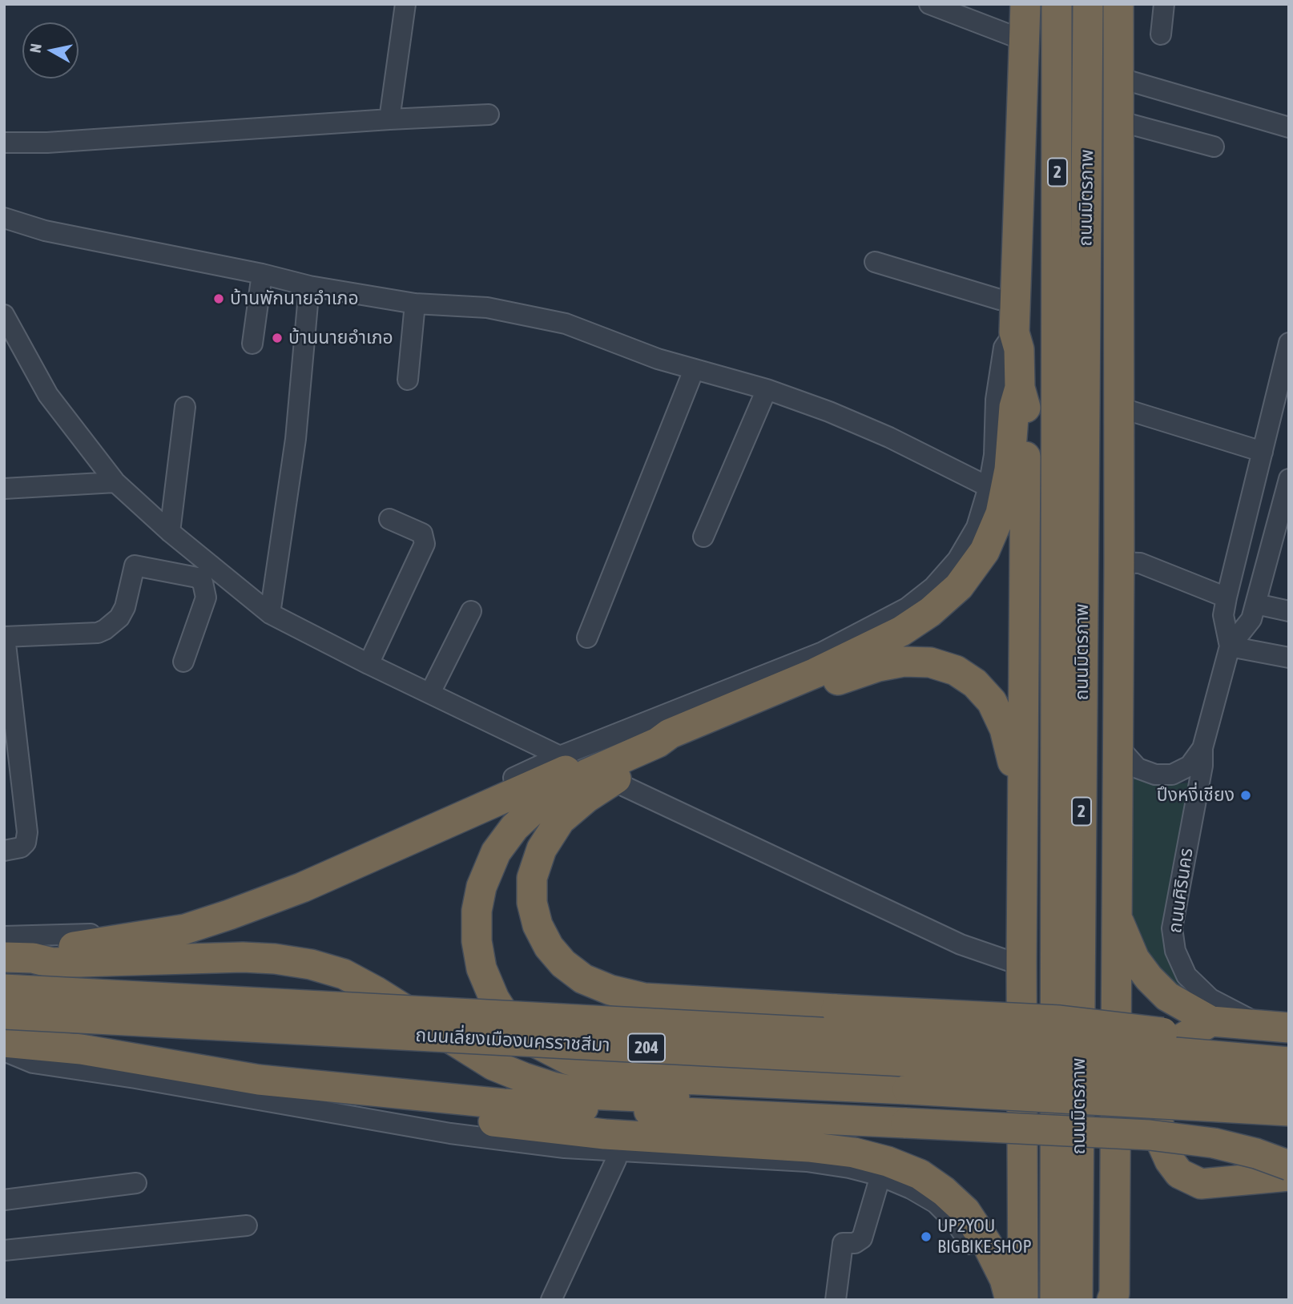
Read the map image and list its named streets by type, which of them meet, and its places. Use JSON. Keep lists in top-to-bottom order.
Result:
{
  "streets": {
    "highway": [
      "2",
      "ถนนมิตรภาพ",
      "ถนนเลี่ยงเมืองนครราชสีมา",
      "204"
    ],
    "street": ["ถนนศิรินคร"]
  },
  "places": [
    "บ้านพักนายอำเภอ",
    "บ้านนายอำเภอ",
    "ปึงหงี่เชียง",
    "UP2YOU BIGBIKE SHOP"
  ],
  "north": "left"
}
